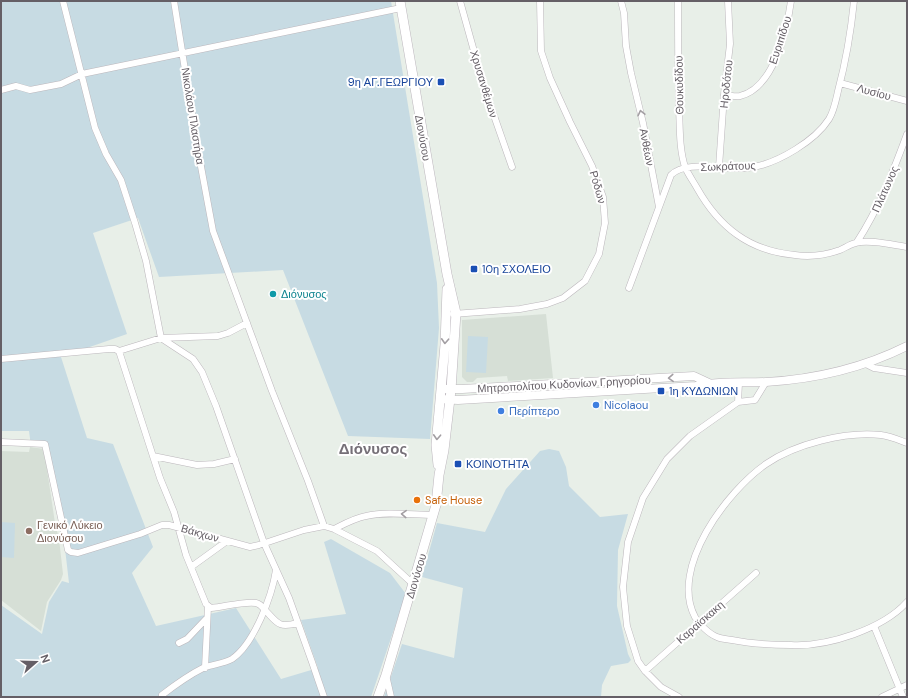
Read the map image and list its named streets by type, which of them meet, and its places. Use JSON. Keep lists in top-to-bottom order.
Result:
{
  "streets": {
    "main road": ["Διονύσου"],
    "street": [
      "Ευριπίδου",
      "Χρυσανθέμων",
      "Ηροδότου",
      "Θουκυδίδου",
      "Λυσίου",
      "Νικολάου Πλαστήρα",
      "Ανθέων",
      "Σωκράτους",
      "Ρόδων",
      "Πλάτωνος",
      "Μητροπολίτου Κυδονίων Γρηγορίου",
      "Βάκχων",
      "Καραϊσκακη"
    ]
  },
  "crossings": [
    ["Ευριπίδου", "Ηροδότου"],
    ["Ηροδότου", "Σωκράτους"],
    ["Θουκυδίδου", "Σωκράτους"],
    ["Θουκυδίδου", "Πλάτωνος"],
    ["Λυσίου", "Σωκράτους"],
    ["Νικολάου Πλαστήρα", "Βάκχων"],
    ["Διονύσου", "Ρόδων"],
    ["Διονύσου", "Μητροπολίτου Κυδονίων Γρηγορίου"],
    ["Διονύσου", "Βάκχων"],
    ["Ανθέων", "Σωκράτους"]
  ],
  "one_way": ["Ανθέων"],
  "districts": ["Διόνυσος"],
  "places": {
    "transit": [
      "9η ΑΓ.ΓΕΩΡΓΙΟΥ",
      "10η ΣΧΟΛΕΙΟ",
      "1η ΚΥΔΩΝΙΩΝ",
      "ΚΟΙΝΟΤΗΤΑ"
    ],
    "other": [
      "Διόνυσος",
      "Nicolaou",
      "Περίπτερο",
      "Safe House",
      "Γενικό Λύκειο Διονύσου"
    ]
  },
  "north": "right"
}
